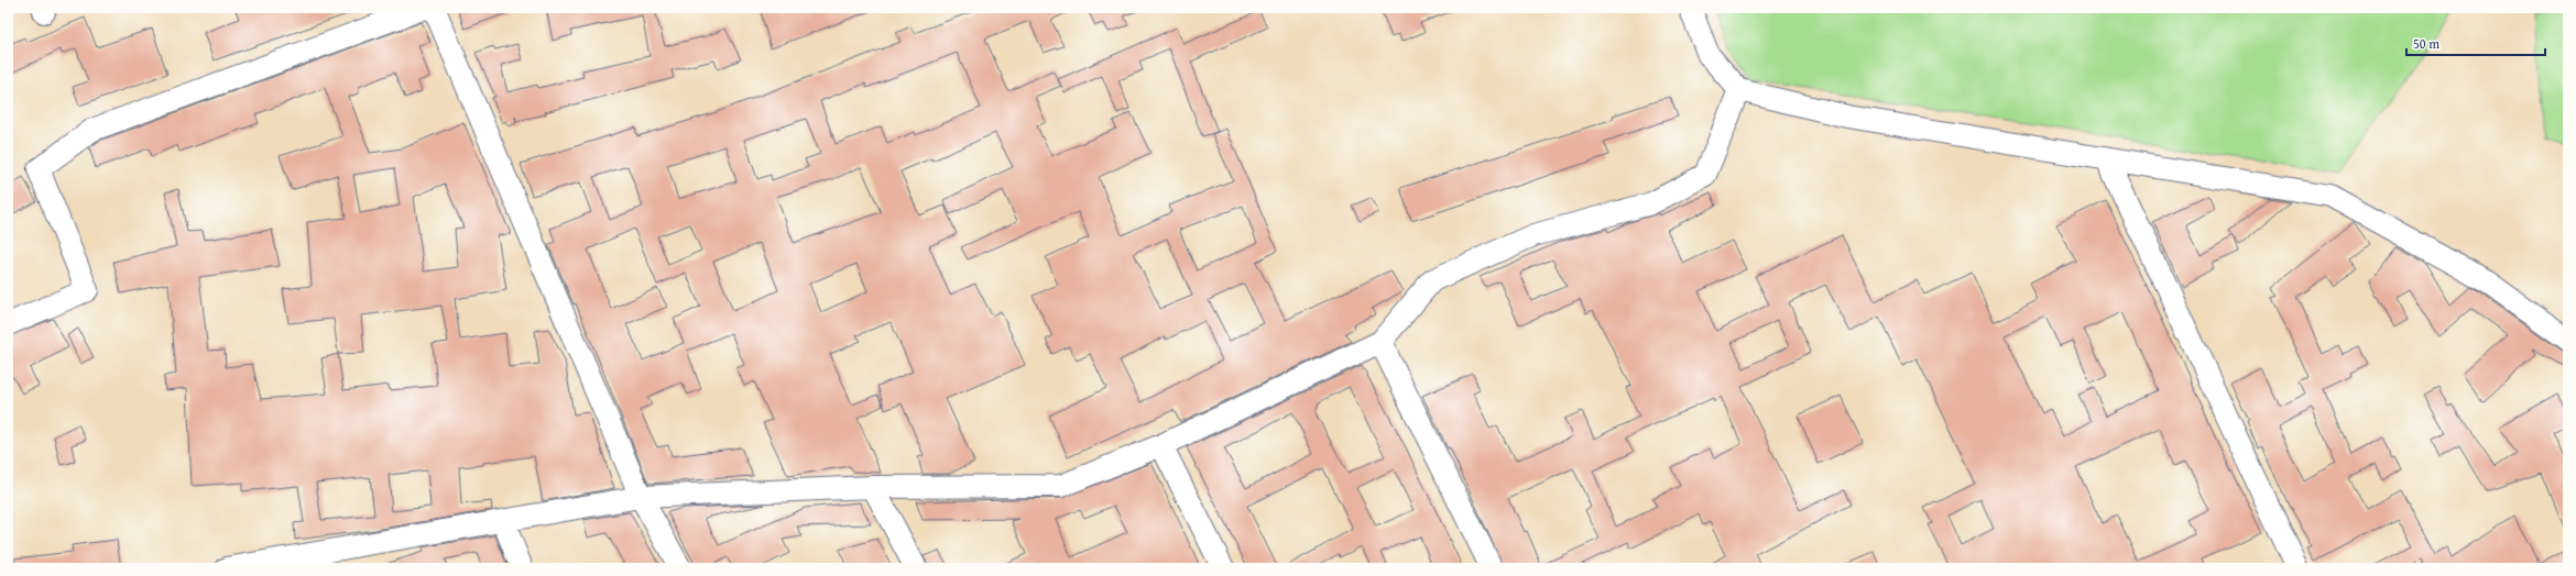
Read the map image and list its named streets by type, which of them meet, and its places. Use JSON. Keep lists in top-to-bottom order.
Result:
{
  "scale_bar": "50 m"
}
